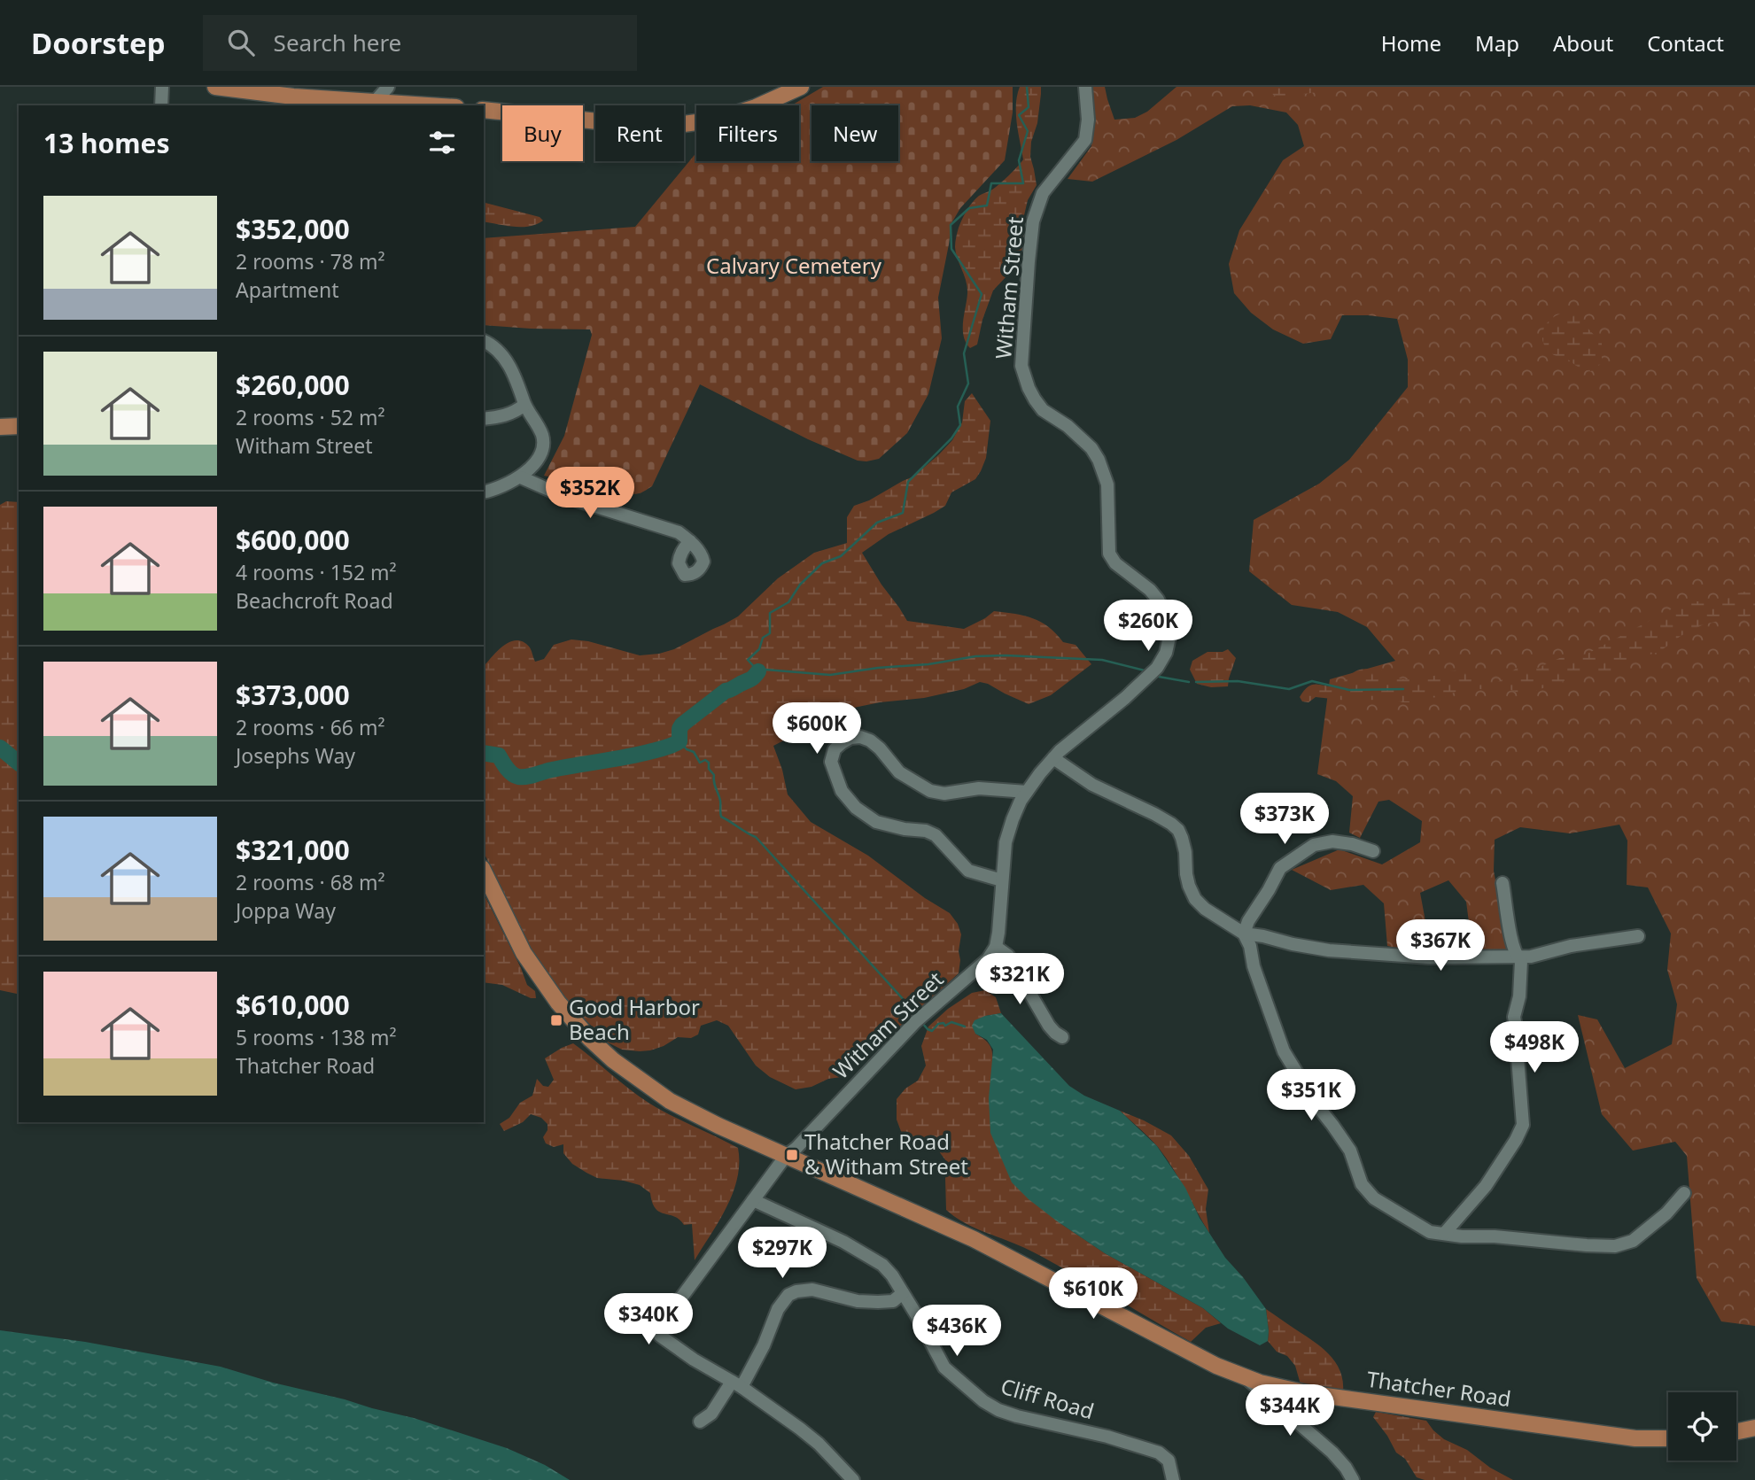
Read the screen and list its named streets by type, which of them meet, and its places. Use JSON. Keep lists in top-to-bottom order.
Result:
{
  "streets": {
    "main road": ["Thatcher Road"],
    "street": ["Witham Street", "Cliff Road"]
  },
  "crossings": [
    ["Witham Street", "Thatcher Road"],
    ["Witham Street", "Cliff Road"]
  ],
  "parks": ["Calvary Cemetery"],
  "places": {
    "transit": ["Good Harbor Beach", "Thatcher Road & Witham Street"]
  },
  "page": {
    "header": "Doorstep",
    "search": "Search here",
    "nav": [
      "Home",
      "Map",
      "About",
      "Contact"
    ],
    "chip": [
      "Buy",
      "Rent",
      "Filters",
      "New"
    ],
    "heading": "13 homes",
    "list": [
      {
        "name": "$352,000",
        "note": "2 rooms · 78 m² · Apartment"
      },
      {
        "name": "$260,000",
        "note": "2 rooms · 52 m² · Witham Street"
      },
      {
        "name": "$600,000",
        "note": "4 rooms · 152 m² · Beachcroft Road"
      },
      {
        "name": "$373,000",
        "note": "2 rooms · 66 m² · Josephs Way"
      },
      {
        "name": "$321,000",
        "note": "2 rooms · 68 m² · Joppa Way"
      },
      {
        "name": "$610,000",
        "note": "5 rooms · 138 m² · Thatcher Road"
      }
    ],
    "price": [
      "$352K",
      "$260K",
      "$600K",
      "$373K",
      "$367K",
      "$321K",
      "$498K",
      "$351K",
      "$297K",
      "$610K",
      "$340K",
      "$436K",
      "$344K"
    ]
  }
}
